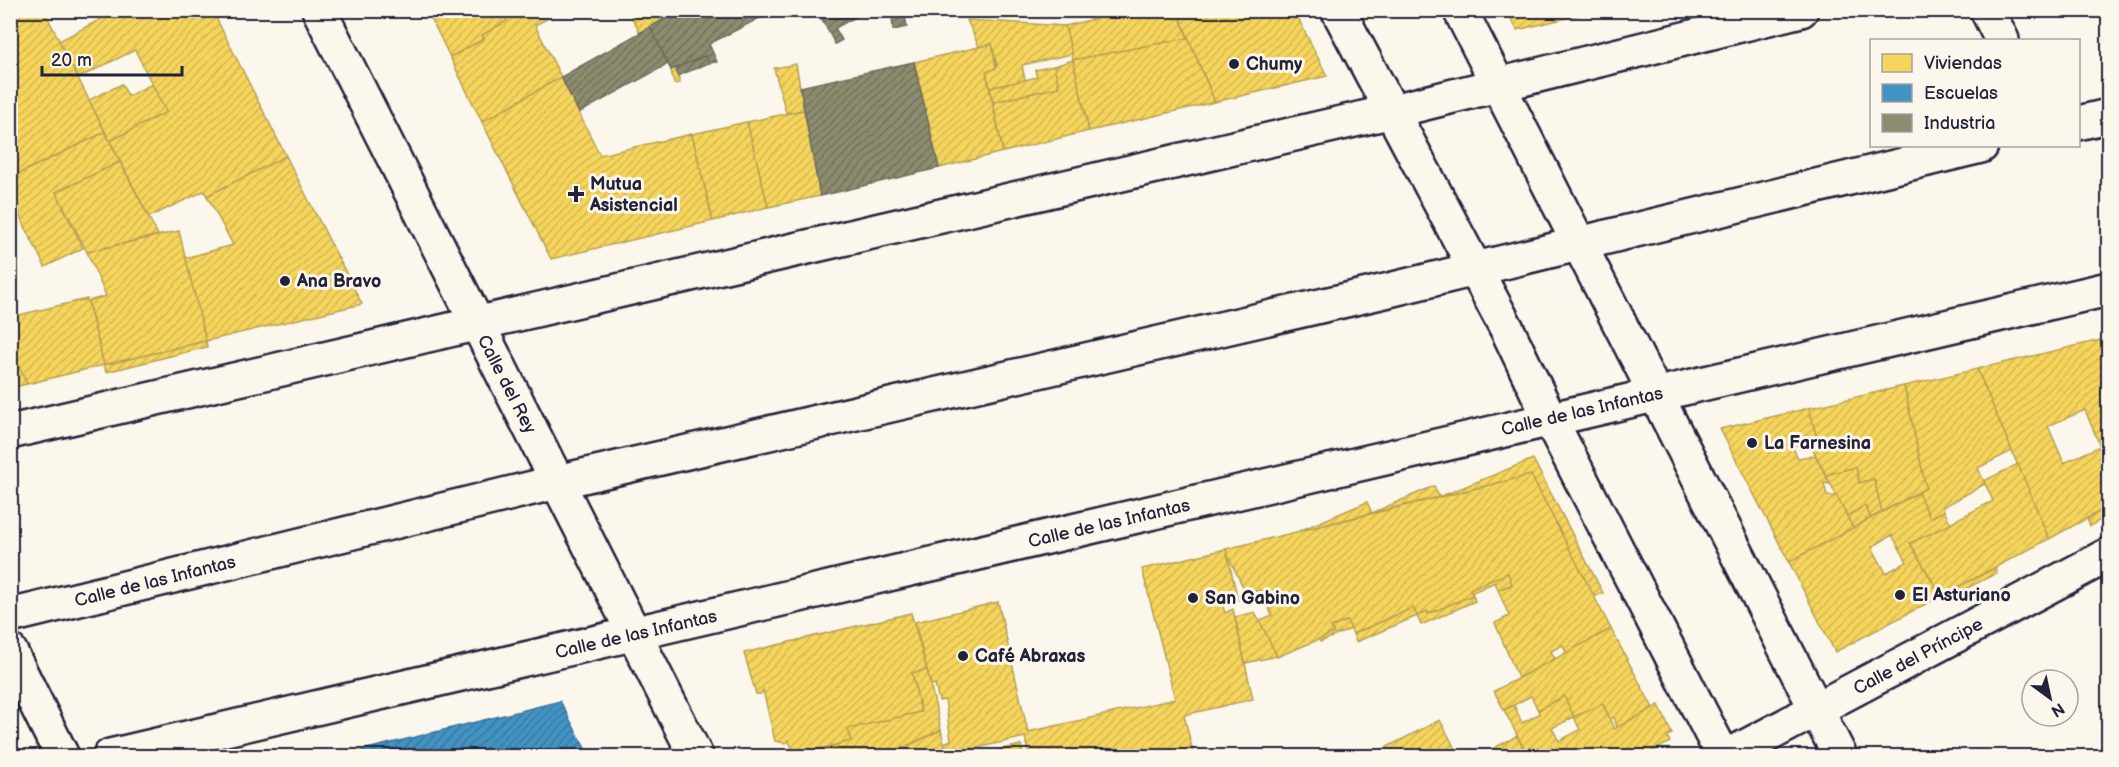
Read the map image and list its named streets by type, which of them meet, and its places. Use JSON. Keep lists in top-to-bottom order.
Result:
{
  "streets": {
    "street": ["Calle del Rey", "Calle de las Infantas", "Calle del Príncipe"]
  },
  "crossings": [
    ["Calle del Rey", "Calle de las Infantas"]
  ],
  "places": {
    "other": [
      "Chumy",
      "Ana Bravo",
      "La Farnesina",
      "El Asturiano",
      "San Gabino",
      "Café Abraxas"
    ],
    "health": ["Mutua Asistencial"]
  },
  "legend": ["Viviendas", "Escuelas", "Industria"],
  "scale_bar": "20 m",
  "north": "bottom right"
}
